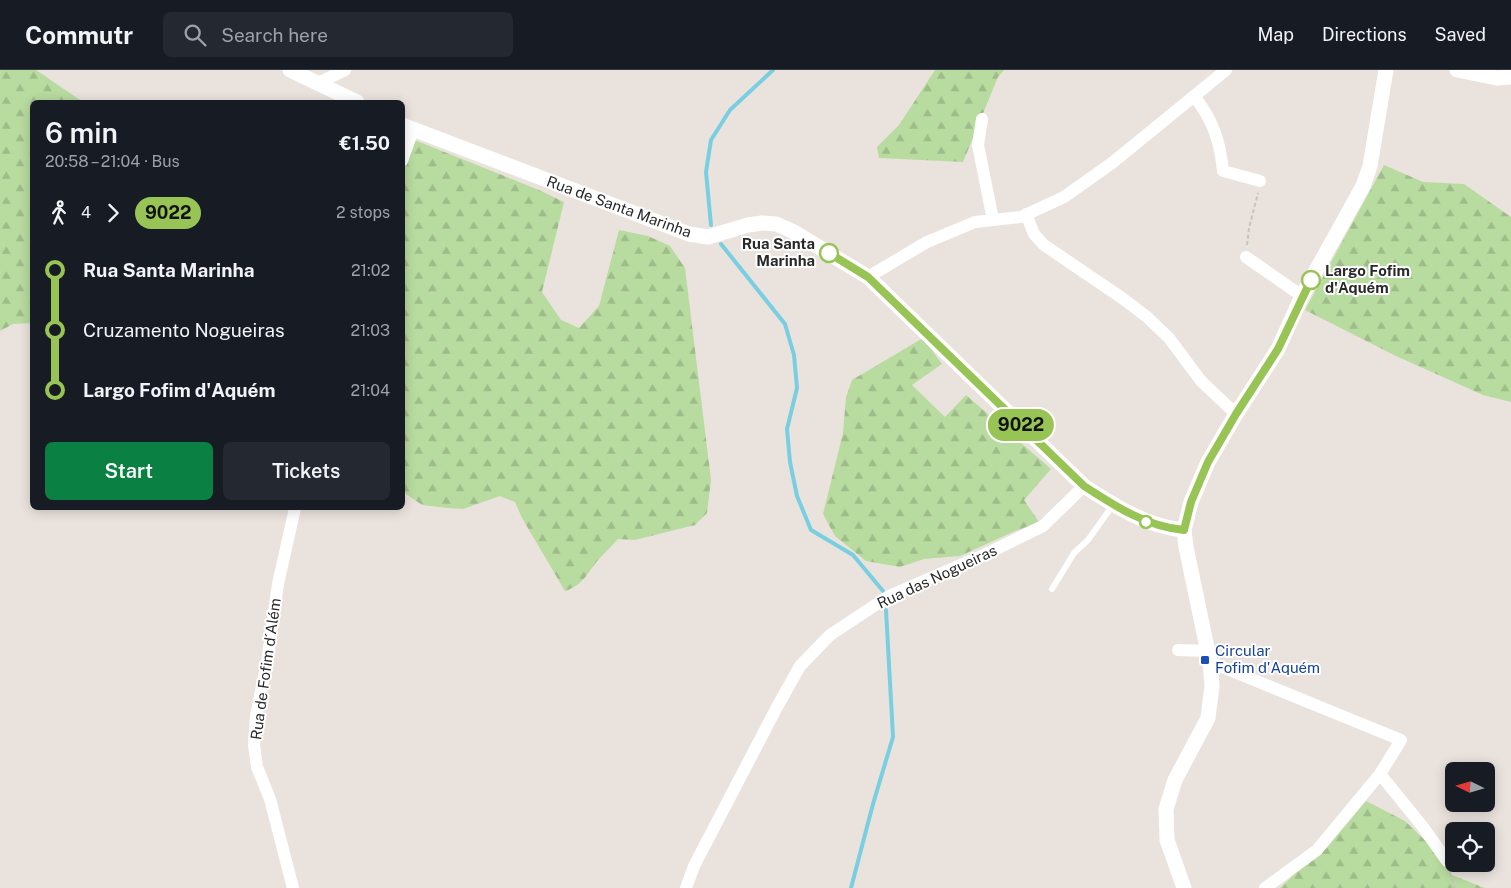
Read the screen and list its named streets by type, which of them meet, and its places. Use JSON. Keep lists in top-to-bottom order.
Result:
{
  "streets": {
    "street": ["Rua de Santa Marinha", "Rua das Nogueiras", "Rua de Fofim d´Além"]
  },
  "crossings": [
    ["Rua de Santa Marinha", "Rua das Nogueiras"]
  ],
  "places": {
    "other": ["Rua Santa Marinha", "Largo Fofim d'Aquém"],
    "transit": ["Circular Fofim d'Aquém"]
  },
  "lines": ["bus line 9022"],
  "north": "left",
  "page": {
    "header": "Commutr",
    "search": "Search here",
    "nav": ["Map", "Directions", "Saved"],
    "on_map": "9022",
    "heading": ["6 min", "20:58 – 21:04 · Bus", "€1.50"],
    "legs": ["4", "9022", "2 stops"],
    "list": [
      {
        "name": "Rua Santa Marinha",
        "value": "21:02"
      },
      {
        "name": "Cruzamento Nogueiras",
        "value": "21:03"
      },
      {
        "name": "Largo Fofim d'Aquém",
        "value": "21:04"
      }
    ],
    "buttons": ["Start", "Tickets"]
  }
}
